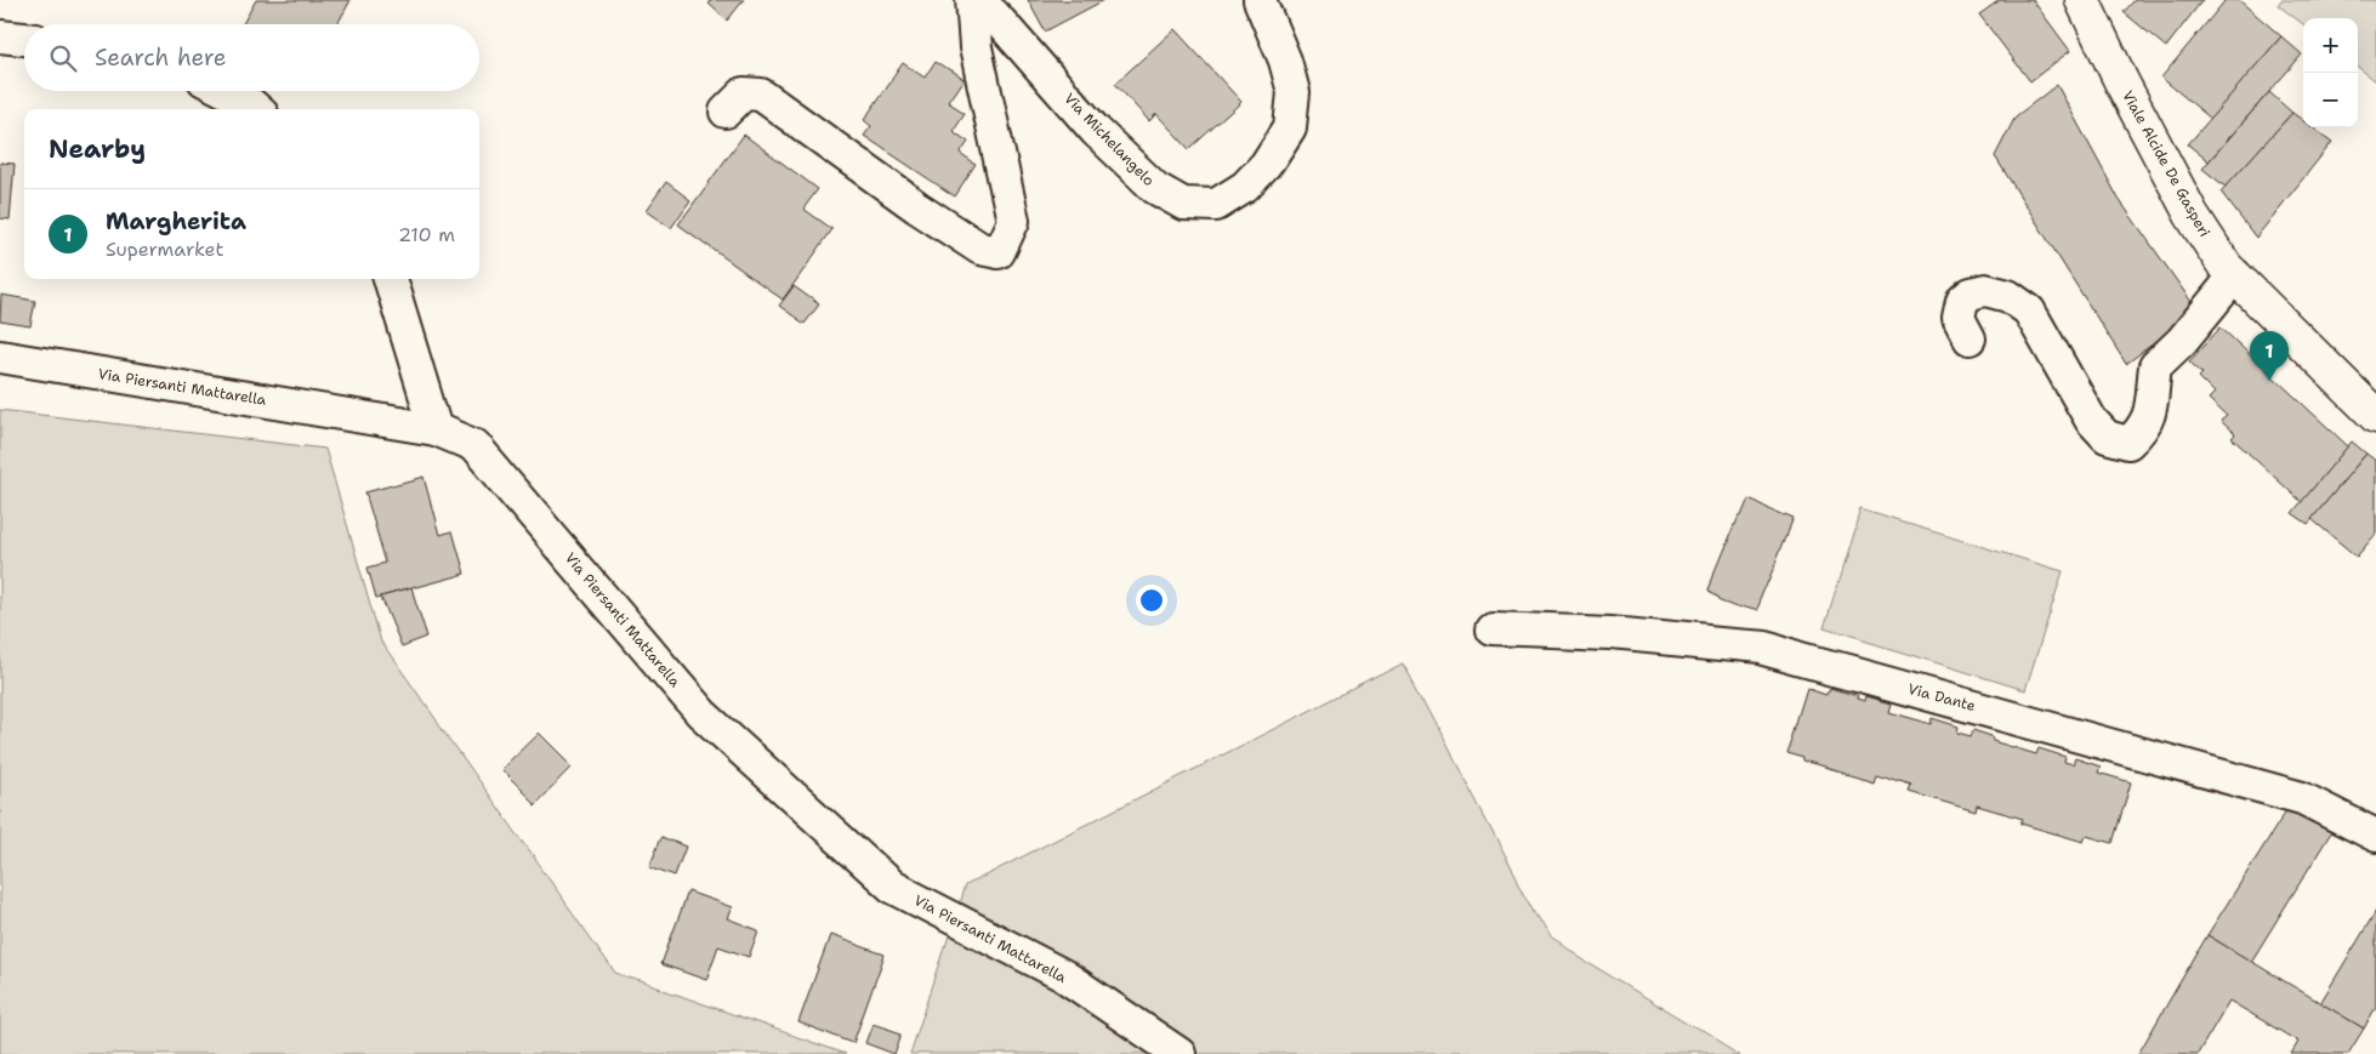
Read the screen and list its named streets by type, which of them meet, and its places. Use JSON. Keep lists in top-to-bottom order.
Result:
{
  "streets": {
    "street": [
      "Via Michelangelo",
      "Viale Alcide De Gasperi",
      "Via Piersanti Mattarella",
      "Via Dante"
    ]
  },
  "page": {
    "map_buttons": ["+", "−"],
    "search": "Search here",
    "heading": "Nearby",
    "list": [
      {
        "mark": "1",
        "name": "Margherita",
        "note": "Supermarket",
        "value": "210 m"
      }
    ],
    "pins": "1"
  }
}
